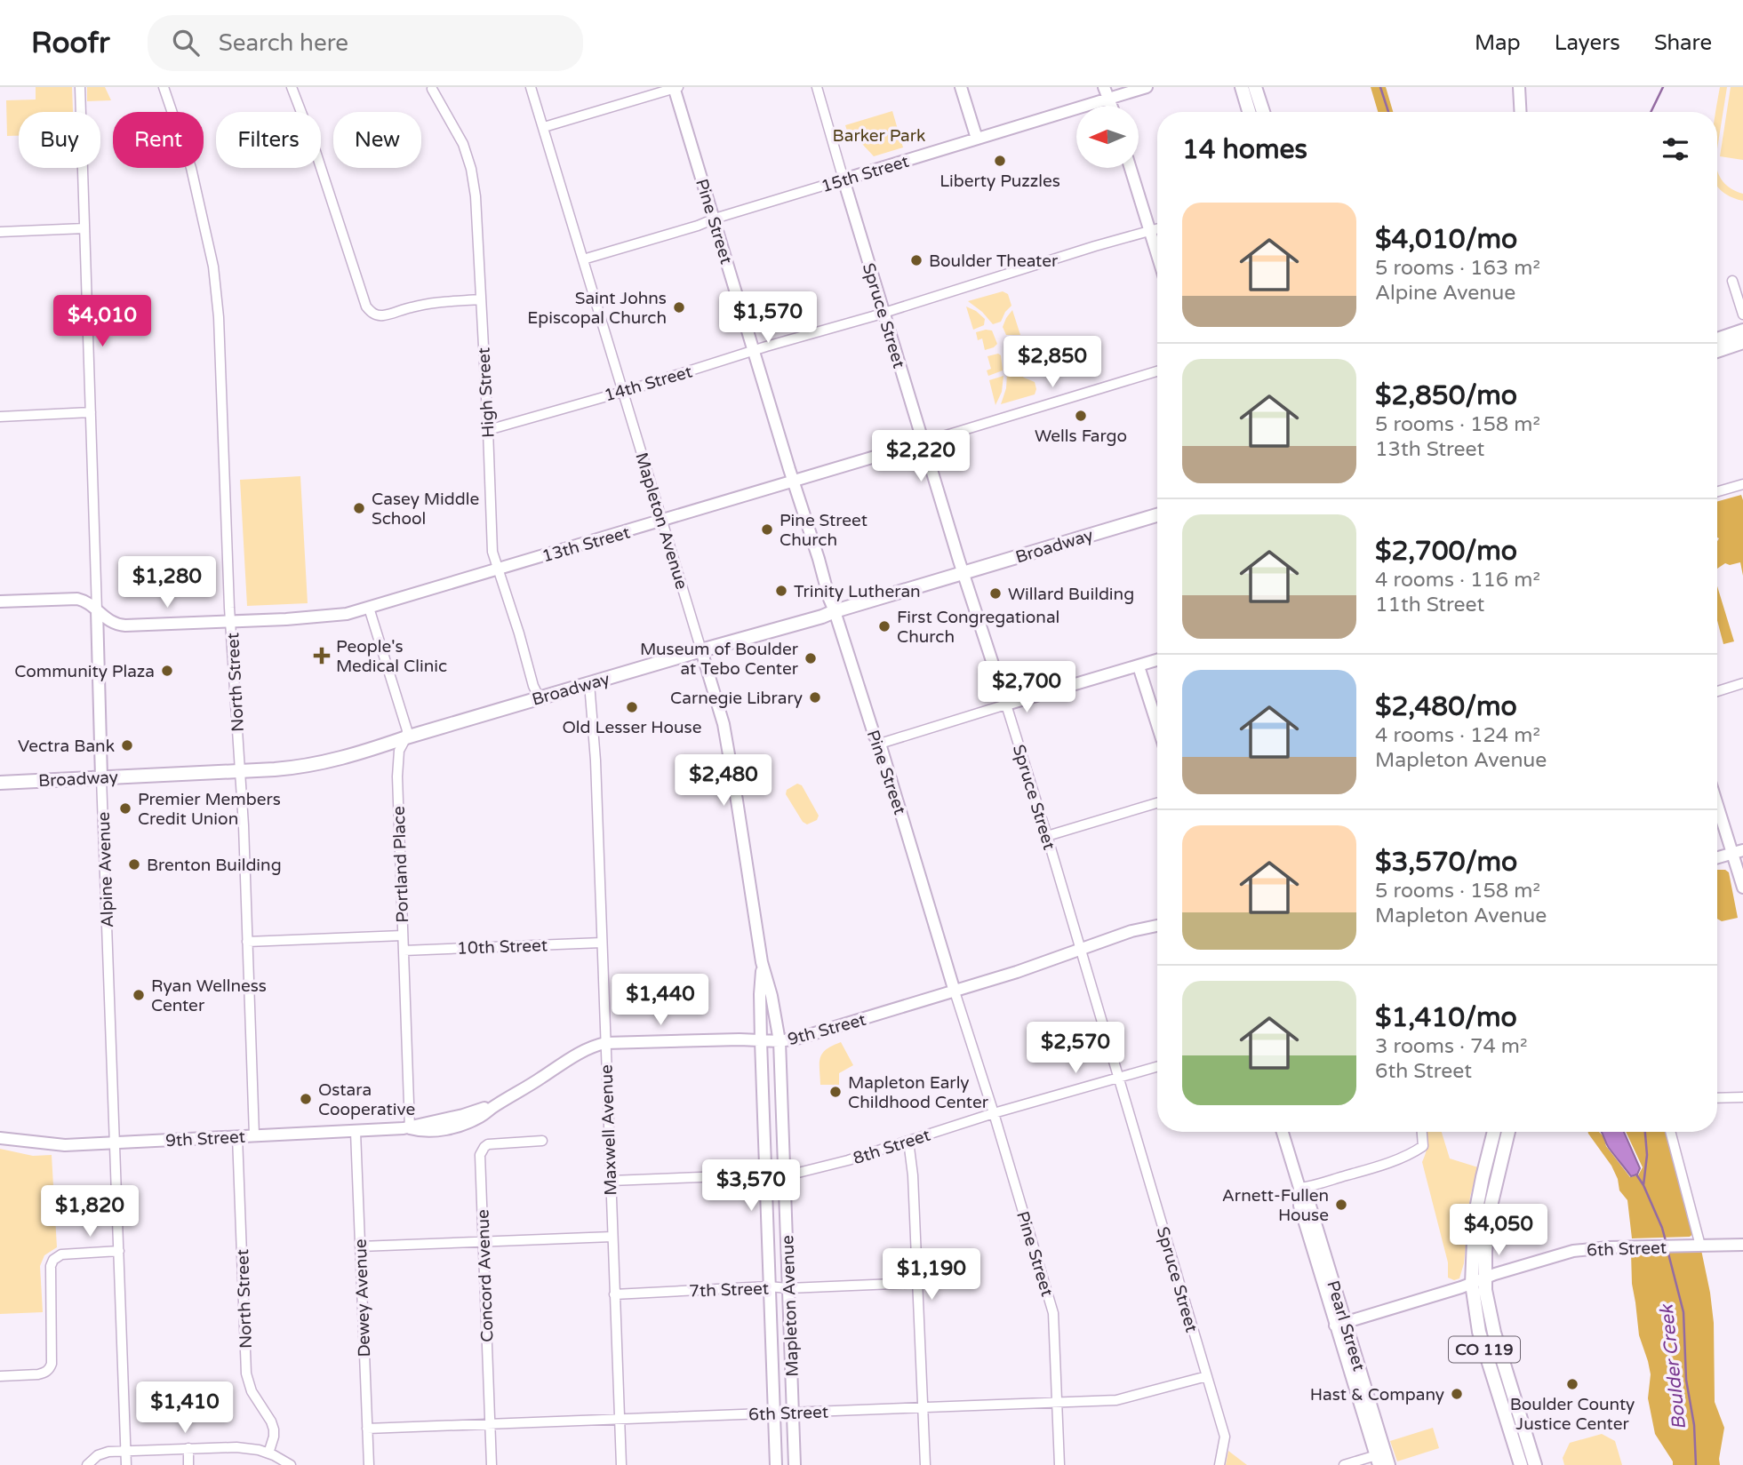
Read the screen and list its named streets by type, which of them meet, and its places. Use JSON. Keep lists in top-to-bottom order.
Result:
{
  "streets": {
    "main road": ["Broadway", "CO 119"],
    "street": [
      "15th Street",
      "Pine Street",
      "Spruce Street",
      "14th Street",
      "High Street",
      "Mapleton Avenue",
      "13th Street",
      "North Street",
      "Portland Place",
      "Alpine Avenue",
      "10th Street",
      "9th Street",
      "Maxwell Avenue",
      "8th Street",
      "6th Street",
      "Concord Avenue",
      "7th Street",
      "Dewey Avenue",
      "Pearl Street"
    ]
  },
  "crossings": [
    ["15th Street", "Pine Street"],
    ["15th Street", "Spruce Street"],
    ["15th Street", "Mapleton Avenue"],
    ["Pine Street", "14th Street"],
    ["Pine Street", "13th Street"],
    ["Pine Street", "Broadway"],
    ["Pine Street", "9th Street"],
    ["Pine Street", "8th Street"],
    ["Pine Street", "6th Street"],
    ["Spruce Street", "14th Street"],
    ["Spruce Street", "13th Street"],
    ["Spruce Street", "Broadway"],
    ["Spruce Street", "9th Street"],
    ["Spruce Street", "8th Street"],
    ["Spruce Street", "6th Street"],
    ["14th Street", "High Street"],
    ["14th Street", "Mapleton Avenue"],
    ["High Street", "13th Street"],
    ["High Street", "Broadway"],
    ["Mapleton Avenue", "13th Street"],
    ["Mapleton Avenue", "Broadway"],
    ["Mapleton Avenue", "9th Street"],
    ["Mapleton Avenue", "8th Street"],
    ["Mapleton Avenue", "6th Street"],
    ["Mapleton Avenue", "7th Street"],
    ["13th Street", "North Street"],
    ["13th Street", "Portland Place"],
    ["13th Street", "Alpine Avenue"],
    ["Broadway", "North Street"],
    ["Broadway", "Portland Place"],
    ["Broadway", "Alpine Avenue"],
    ["Broadway", "Maxwell Avenue"],
    ["North Street", "9th Street"],
    ["Portland Place", "10th Street"],
    ["Portland Place", "9th Street"],
    ["Alpine Avenue", "9th Street"],
    ["10th Street", "Maxwell Avenue"],
    ["9th Street", "Maxwell Avenue"],
    ["9th Street", "Dewey Avenue"],
    ["Maxwell Avenue", "8th Street"],
    ["Maxwell Avenue", "6th Street"],
    ["Maxwell Avenue", "7th Street"],
    ["6th Street", "Concord Avenue"],
    ["6th Street", "Dewey Avenue"],
    ["6th Street", "Pearl Street"],
    ["6th Street", "CO 119"]
  ],
  "water": ["Boulder Creek"],
  "parks": ["Barker Park"],
  "places": {
    "other": [
      "Liberty Puzzles",
      "Boulder Theater",
      "Saint Johns Episcopal Church",
      "Wells Fargo",
      "Casey Middle School",
      "Pine Street Church",
      "Trinity Lutheran",
      "Willard Building",
      "First Congregational Church",
      "Museum of Boulder at Tebo Center",
      "Community Plaza",
      "Carnegie Library",
      "Old Lesser House",
      "Vectra Bank",
      "Premier Members Credit Union",
      "Brenton Building",
      "Ryan Wellness Center",
      "Mapleton Early Childhood Center",
      "Ostara Cooperative",
      "Arnett-Fullen House",
      "Boulder County Justice Center",
      "Hast & Company"
    ],
    "health": ["People's Medical Clinic"]
  },
  "north": "left",
  "page": {
    "header": "Roofr",
    "search": "Search here",
    "nav": ["Map", "Layers", "Share"],
    "chip": [
      "Buy",
      "Rent",
      "Filters",
      "New"
    ],
    "heading": "14 homes",
    "list": [
      {
        "name": "$4,010/mo",
        "note": "5 rooms · 163 m² · Alpine Avenue"
      },
      {
        "name": "$2,850/mo",
        "note": "5 rooms · 158 m² · 13th Street"
      },
      {
        "name": "$2,700/mo",
        "note": "4 rooms · 116 m² · 11th Street"
      },
      {
        "name": "$2,480/mo",
        "note": "4 rooms · 124 m² · Mapleton Avenue"
      },
      {
        "name": "$3,570/mo",
        "note": "5 rooms · 158 m² · Mapleton Avenue"
      },
      {
        "name": "$1,410/mo",
        "note": "3 rooms · 74 m² · 6th Street"
      }
    ],
    "price": [
      "$1,570",
      "$4,010",
      "$2,850",
      "$2,220",
      "$1,280",
      "$2,700",
      "$2,480",
      "$1,440",
      "$2,570",
      "$3,570",
      "$1,820",
      "$4,050",
      "$1,190",
      "$1,410"
    ]
  }
}
